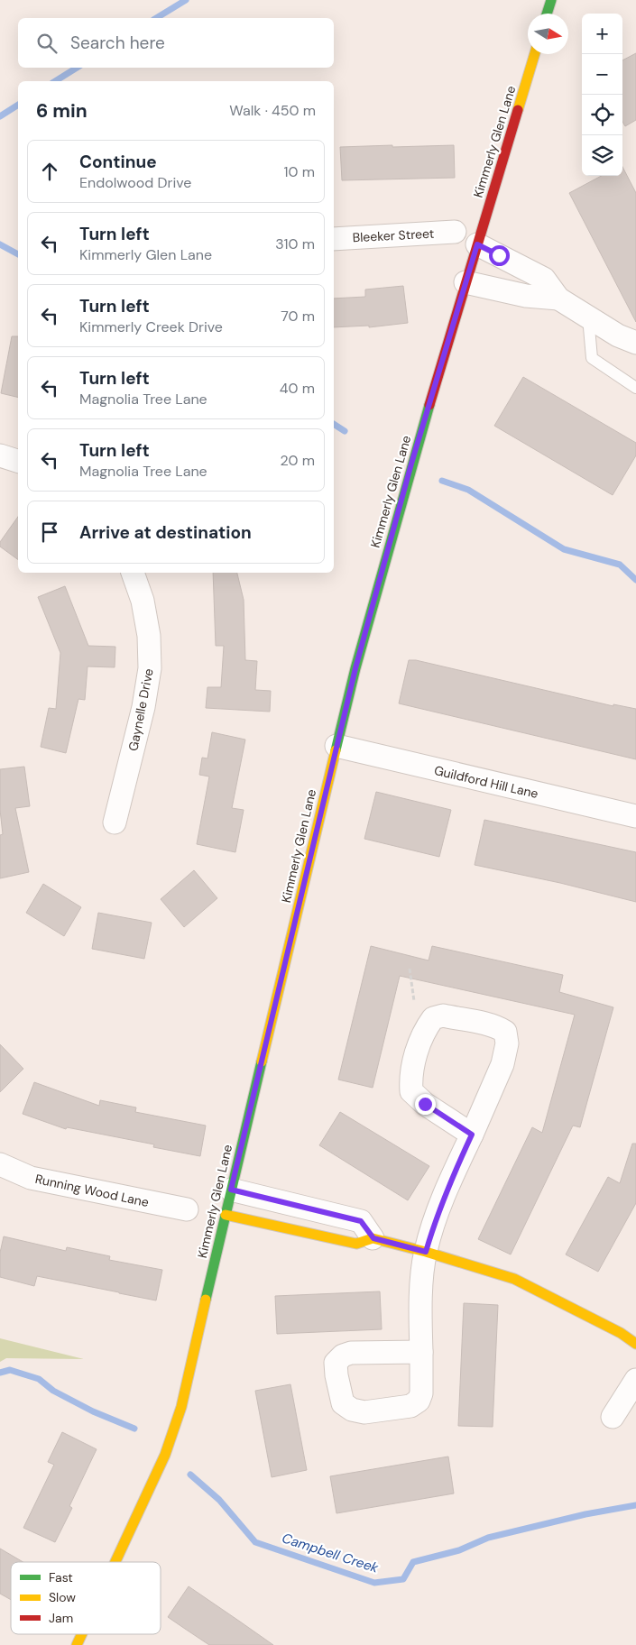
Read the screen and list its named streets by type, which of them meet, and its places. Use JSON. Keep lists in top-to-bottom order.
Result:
{
  "streets": {
    "street": [
      "Kimmerly Glen Lane",
      "Bleeker Street",
      "Gaynelle Drive",
      "Guildford Hill Lane",
      "Running Wood Lane"
    ]
  },
  "crossings": [
    ["Kimmerly Glen Lane", "Guildford Hill Lane"]
  ],
  "water": ["Campbell Creek"],
  "legend": ["Fast", "Slow", "Jam"],
  "north": "right",
  "page": {
    "map_buttons": ["+", "−"],
    "search": "Search here",
    "heading": ["6 min", "Walk · 450 m"],
    "list": [
      ["Continue", "Endolwood Drive", "10 m"],
      ["Turn left", "Kimmerly Glen Lane", "310 m"],
      ["Turn left", "Kimmerly Creek Drive", "70 m"],
      ["Turn left", "Magnolia Tree Lane", "40 m"],
      ["Turn left", "Magnolia Tree Lane", "20 m"],
      "Arrive at destination"
    ]
  }
}
